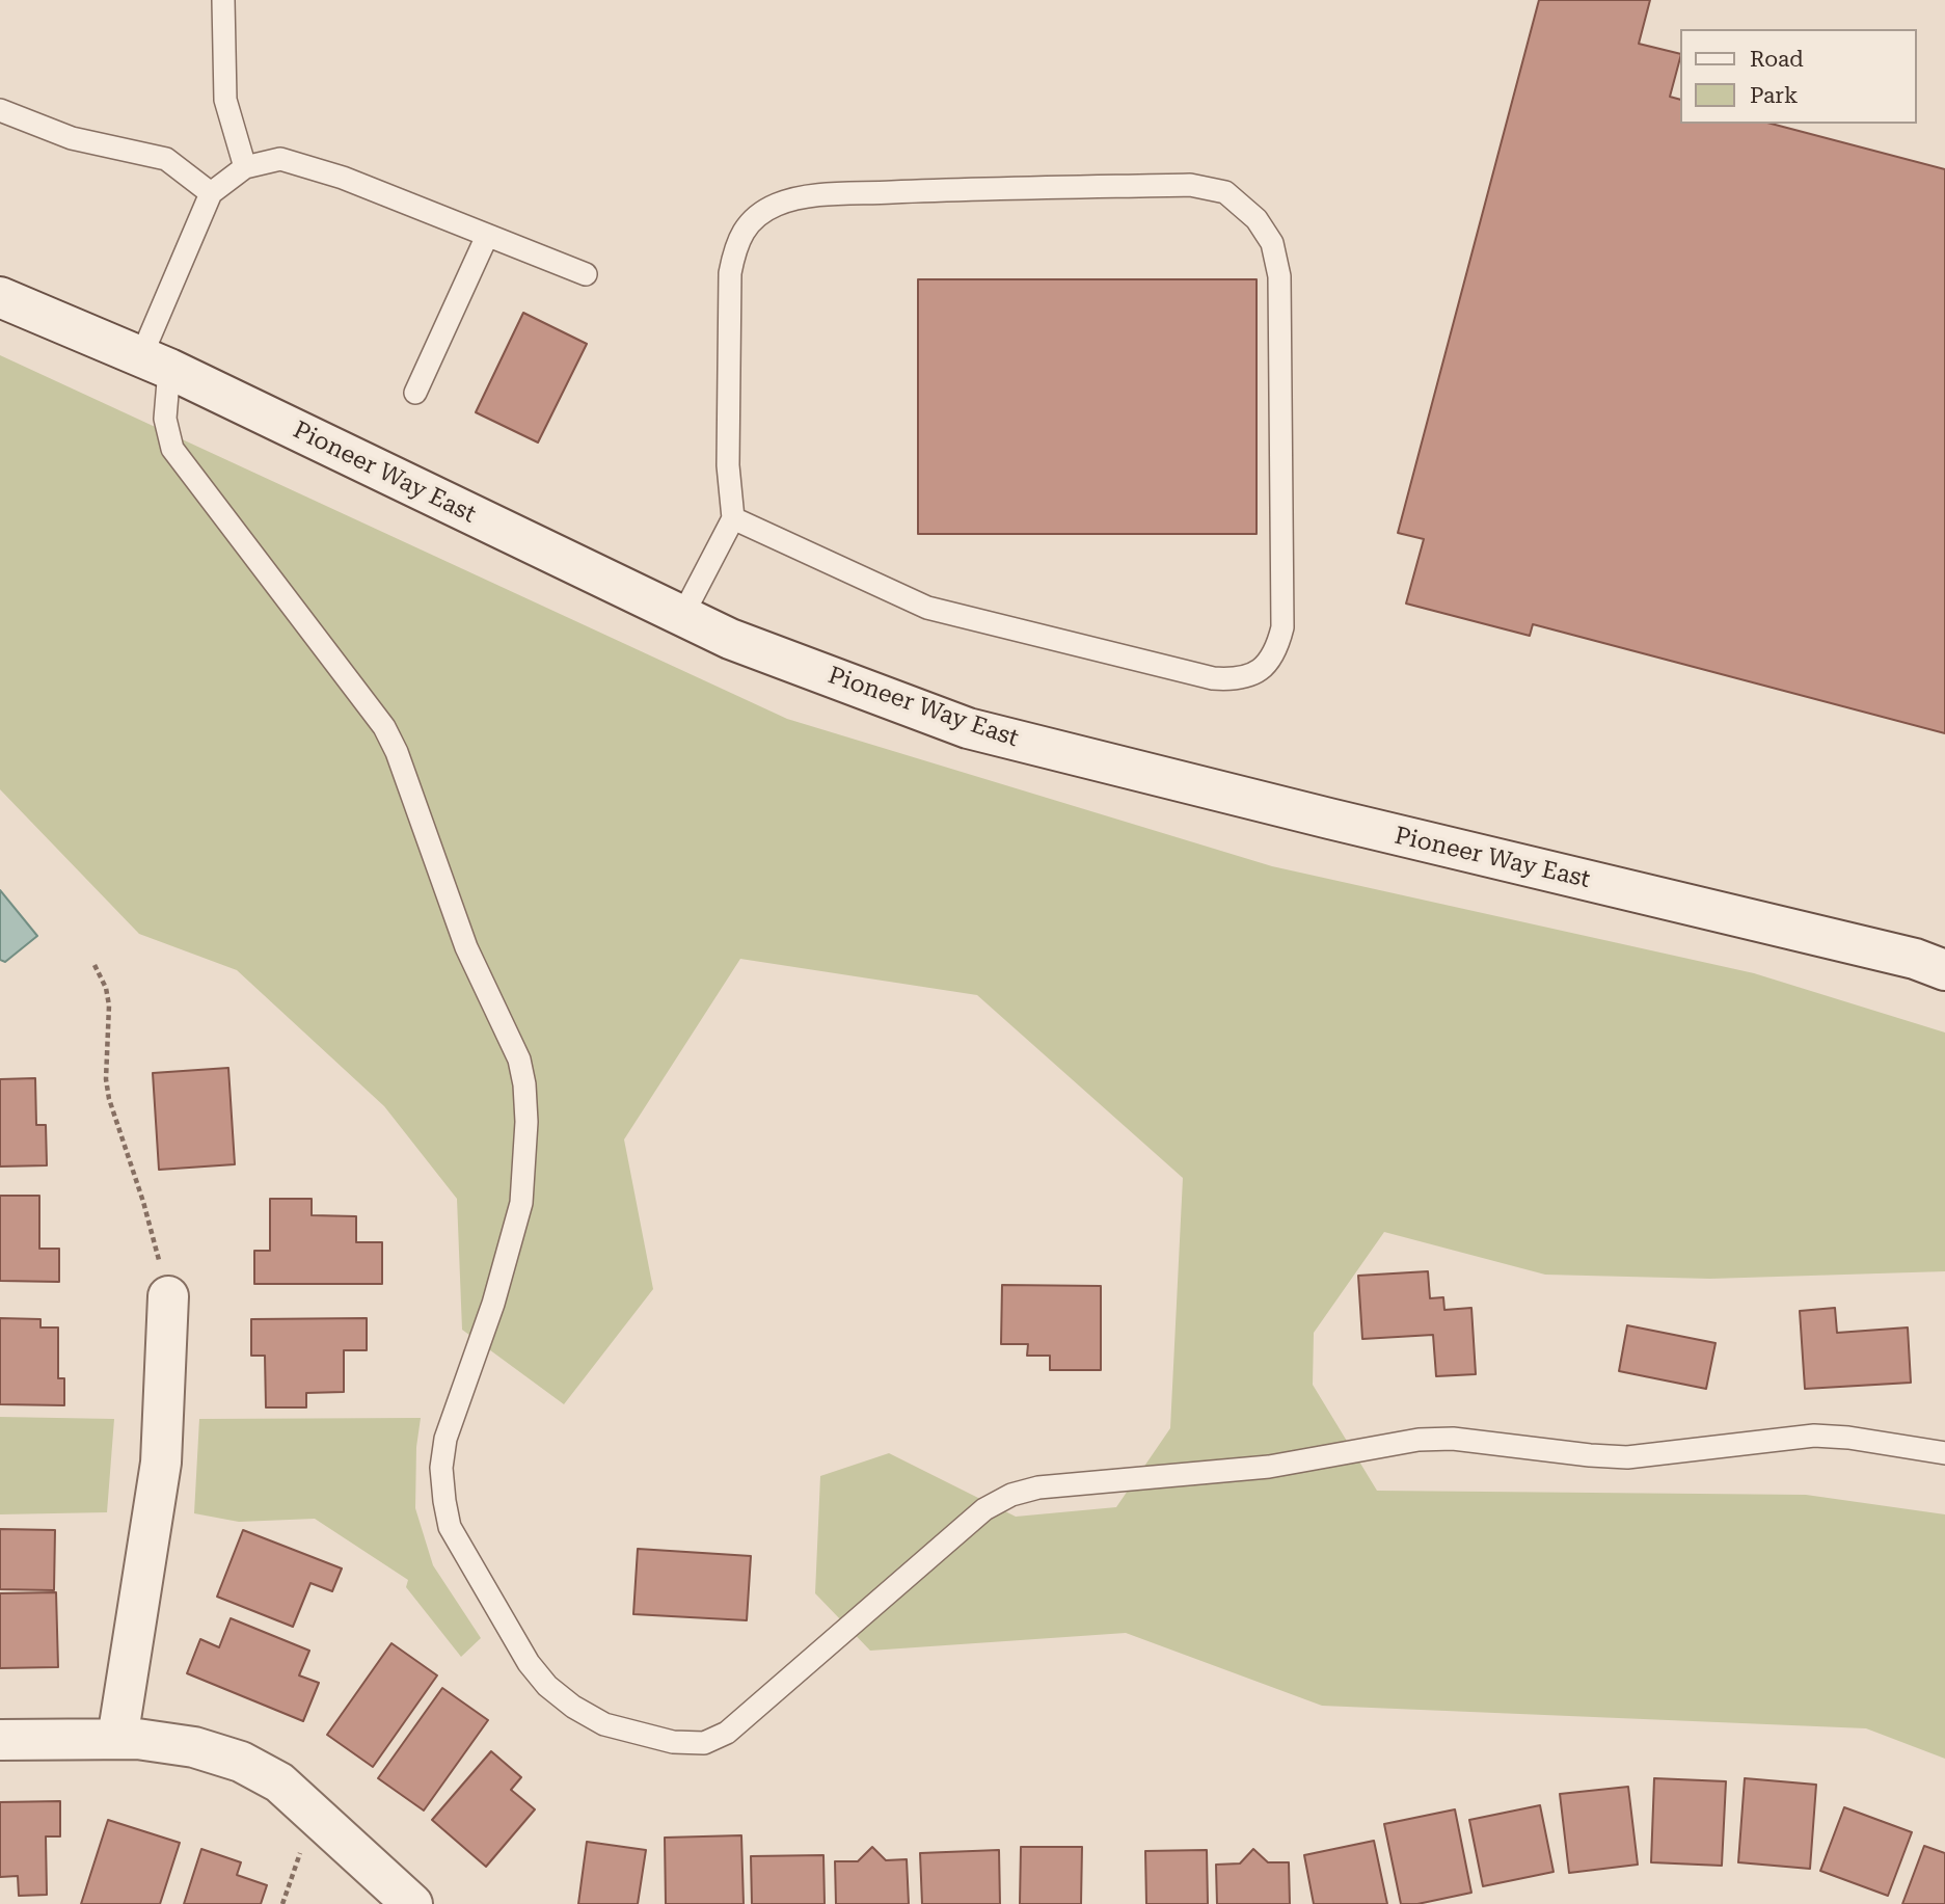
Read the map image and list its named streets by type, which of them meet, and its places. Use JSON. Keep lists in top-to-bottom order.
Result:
{
  "streets": {
    "street": ["Pioneer Way East"]
  },
  "legend": ["Road", "Park"]
}
